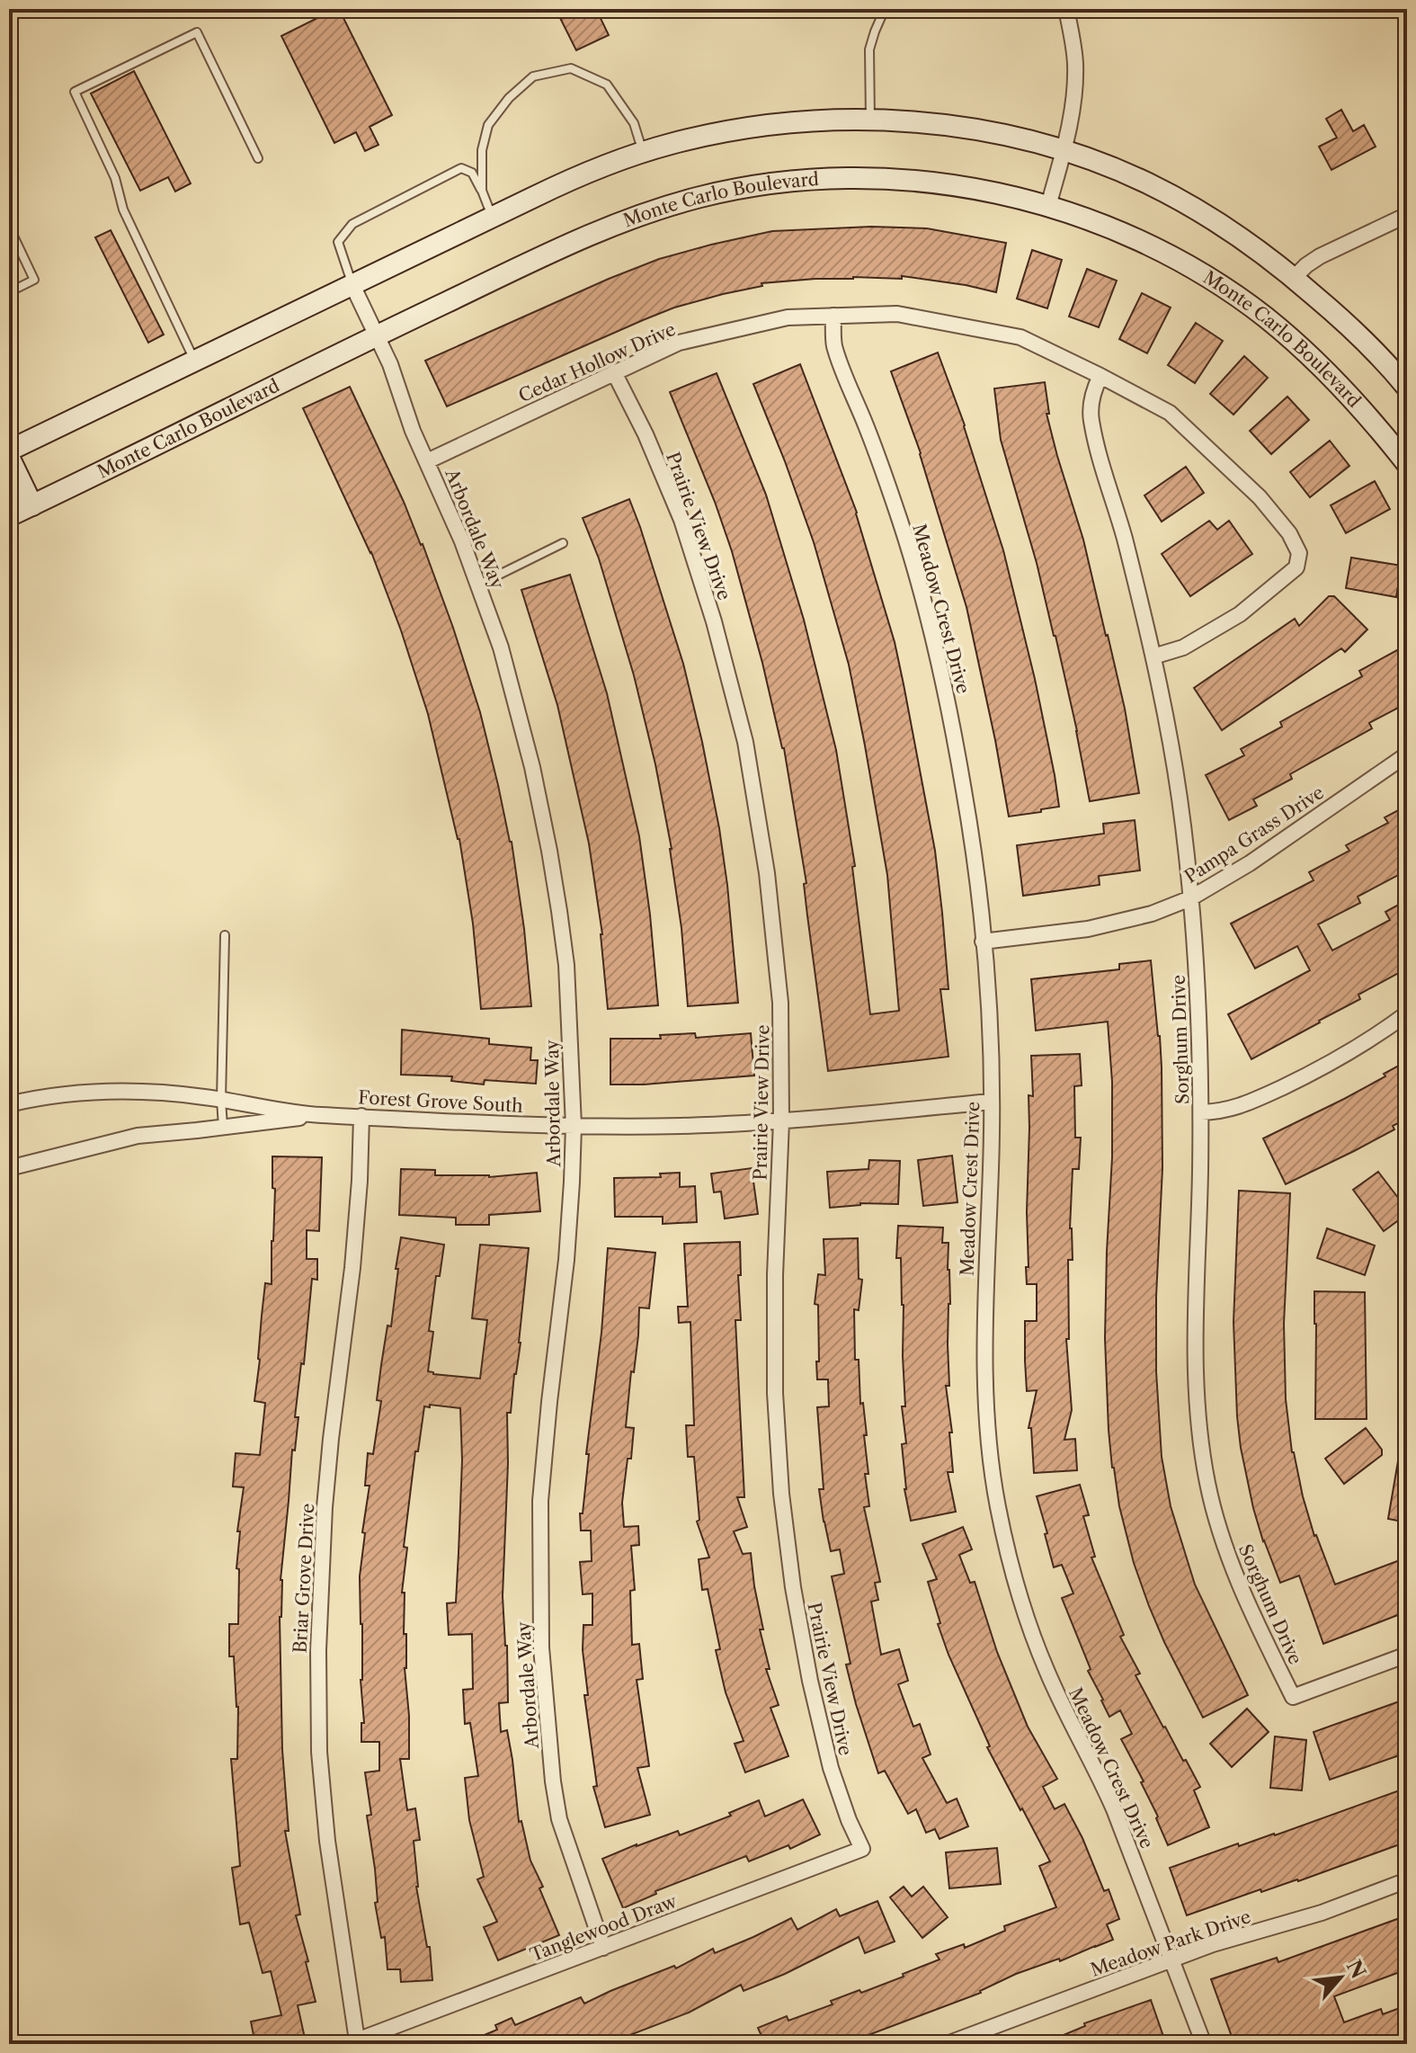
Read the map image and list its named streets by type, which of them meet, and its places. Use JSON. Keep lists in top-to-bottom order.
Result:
{
  "streets": {
    "main road": ["Monte Carlo Boulevard"],
    "street": [
      "Cedar Hollow Drive",
      "Prairie View Drive",
      "Arbordale Way",
      "Meadow Crest Drive",
      "Pampa Grass Drive",
      "Sorghum Drive",
      "Forest Grove South",
      "Briar Grove Drive",
      "Tanglewood Draw",
      "Meadow Park Drive"
    ]
  },
  "crossings": [
    ["Monte Carlo Boulevard", "Arbordale Way"],
    ["Cedar Hollow Drive", "Prairie View Drive"],
    ["Cedar Hollow Drive", "Arbordale Way"],
    ["Cedar Hollow Drive", "Meadow Crest Drive"],
    ["Cedar Hollow Drive", "Sorghum Drive"],
    ["Prairie View Drive", "Forest Grove South"],
    ["Prairie View Drive", "Tanglewood Draw"],
    ["Arbordale Way", "Forest Grove South"],
    ["Arbordale Way", "Tanglewood Draw"],
    ["Meadow Crest Drive", "Pampa Grass Drive"],
    ["Meadow Crest Drive", "Forest Grove South"],
    ["Meadow Crest Drive", "Meadow Park Drive"],
    ["Pampa Grass Drive", "Sorghum Drive"],
    ["Forest Grove South", "Briar Grove Drive"],
    ["Briar Grove Drive", "Tanglewood Draw"]
  ],
  "north": "top right"
}
